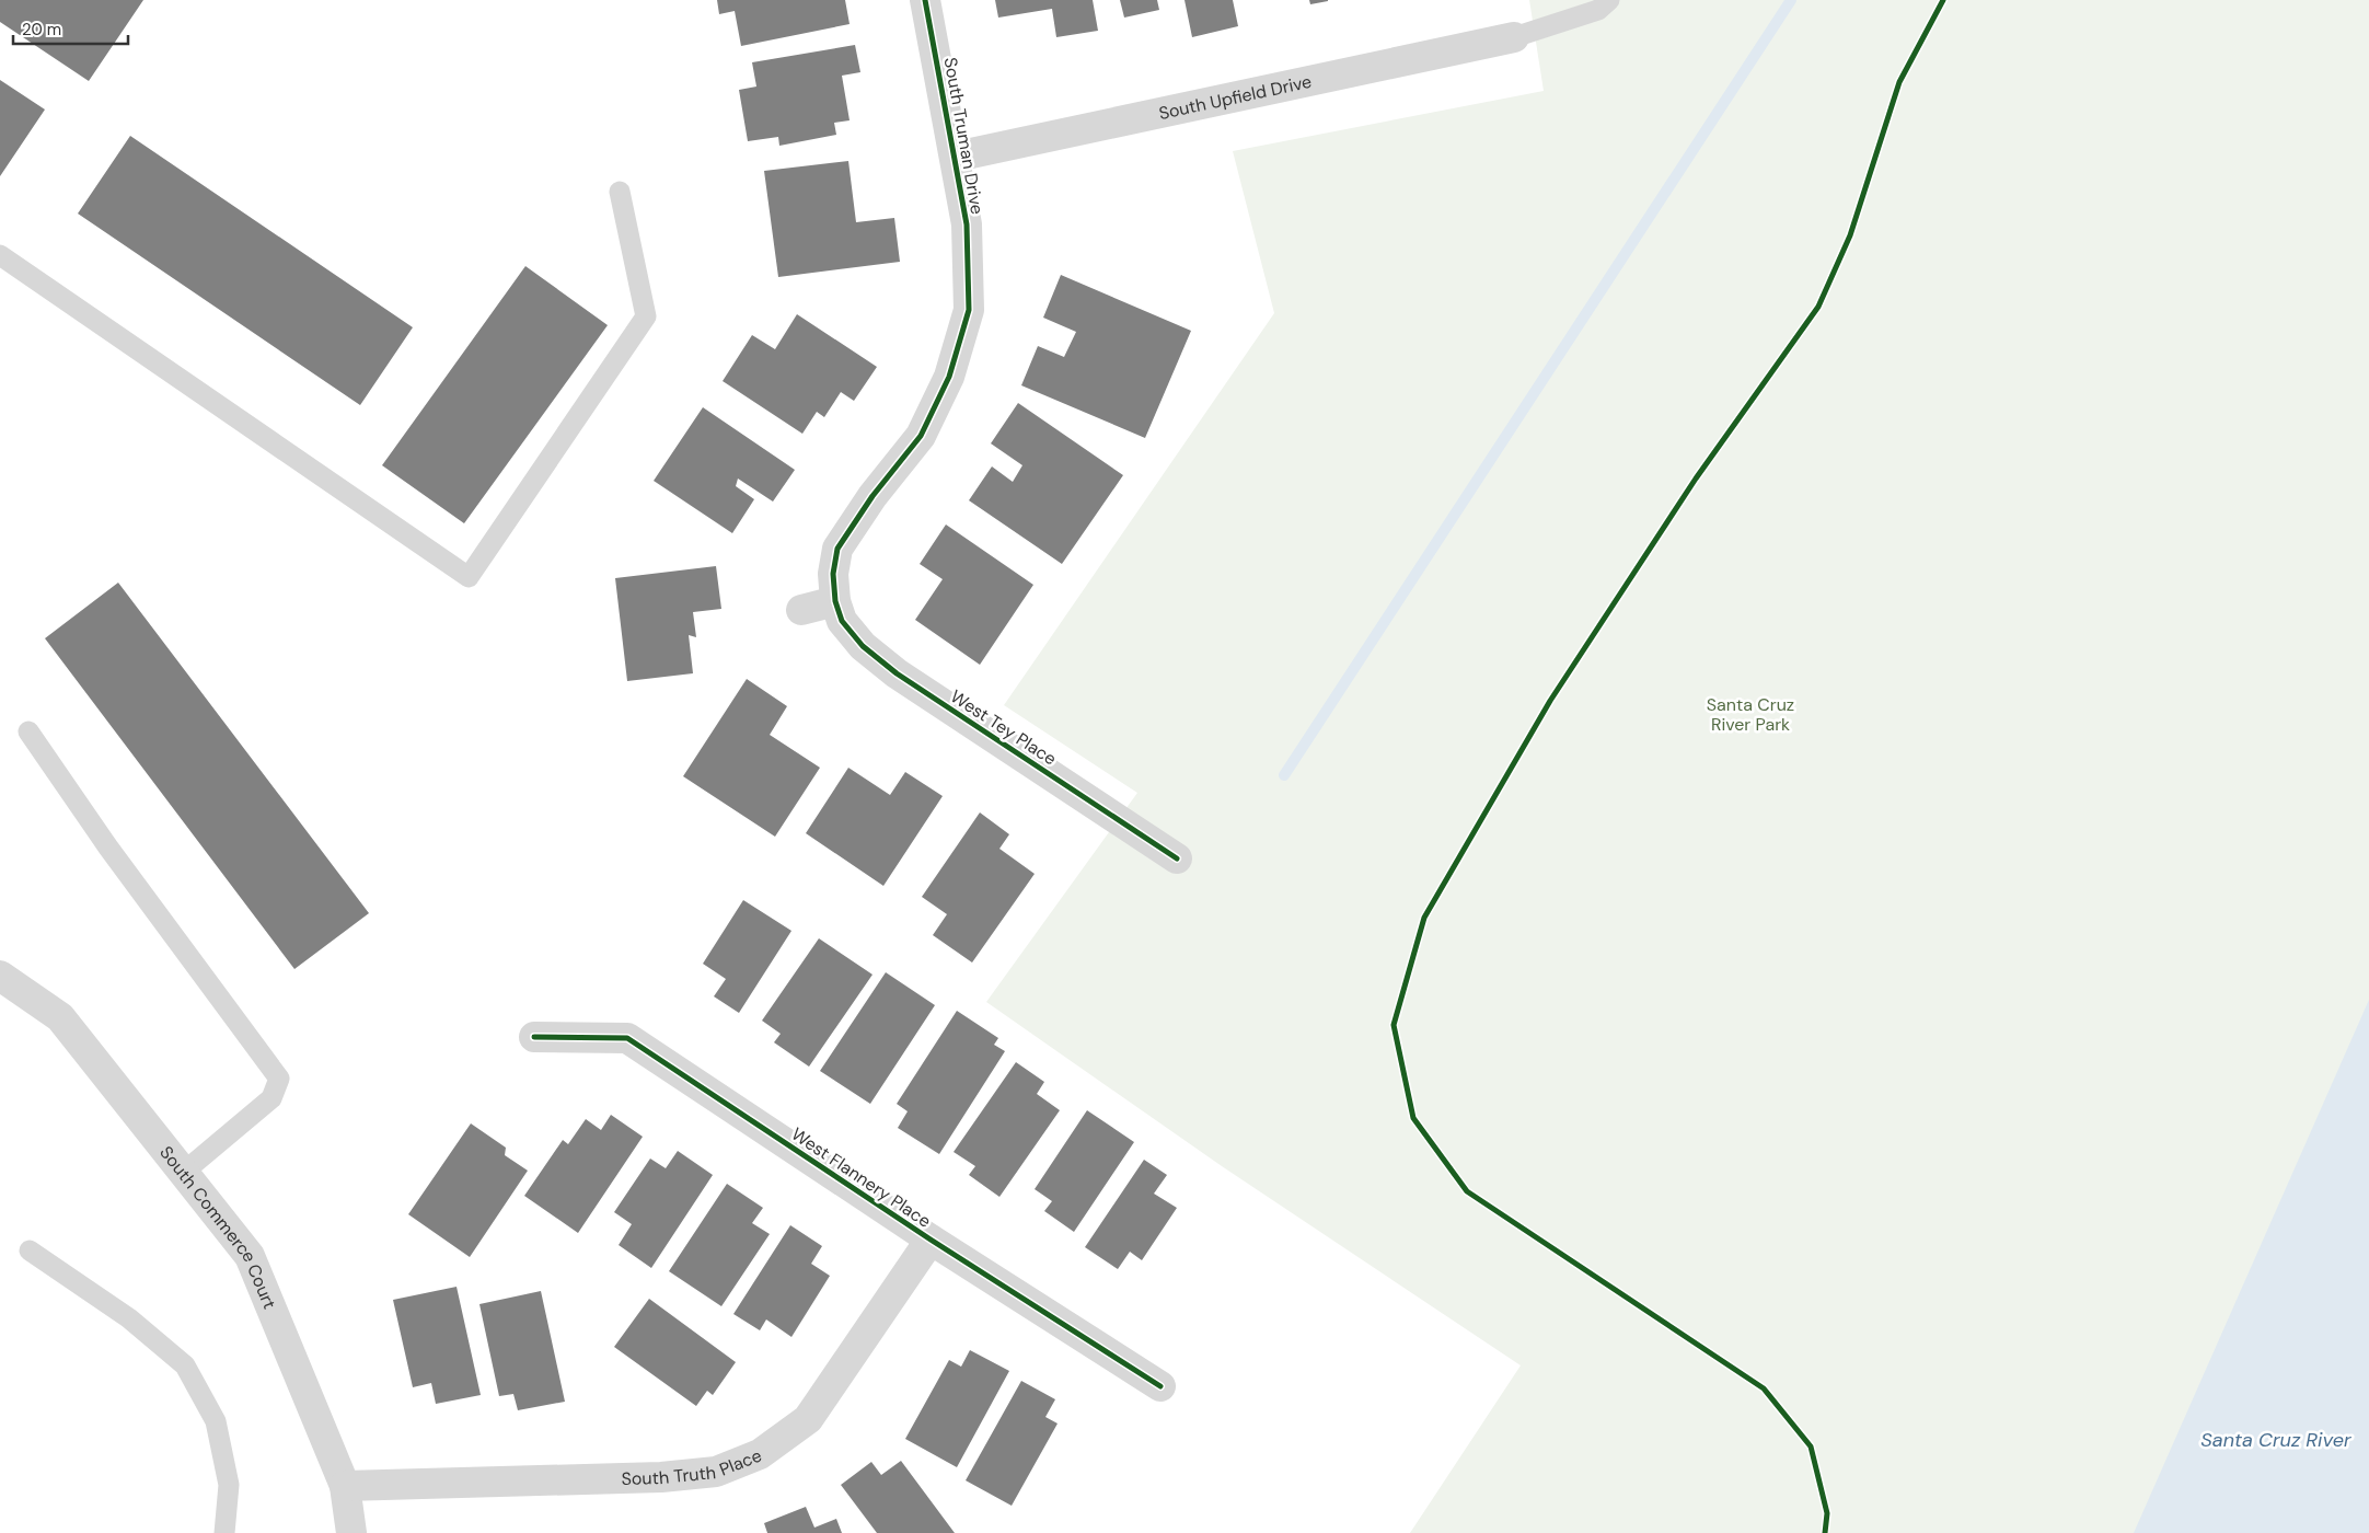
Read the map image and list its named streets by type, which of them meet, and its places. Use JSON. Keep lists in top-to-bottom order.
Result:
{
  "streets": {
    "street": [
      "South Upfield Drive",
      "South Truman Drive",
      "West Tey Place",
      "West Flannery Place",
      "South Commerce Court",
      "South Truth Place"
    ]
  },
  "crossings": [
    ["South Upfield Drive", "South Truman Drive"],
    ["South Truman Drive", "West Tey Place"],
    ["West Flannery Place", "South Truth Place"],
    ["South Commerce Court", "South Truth Place"]
  ],
  "water": ["Santa Cruz River"],
  "parks": ["Santa Cruz River Park"],
  "scale_bar": "20 m"
}
